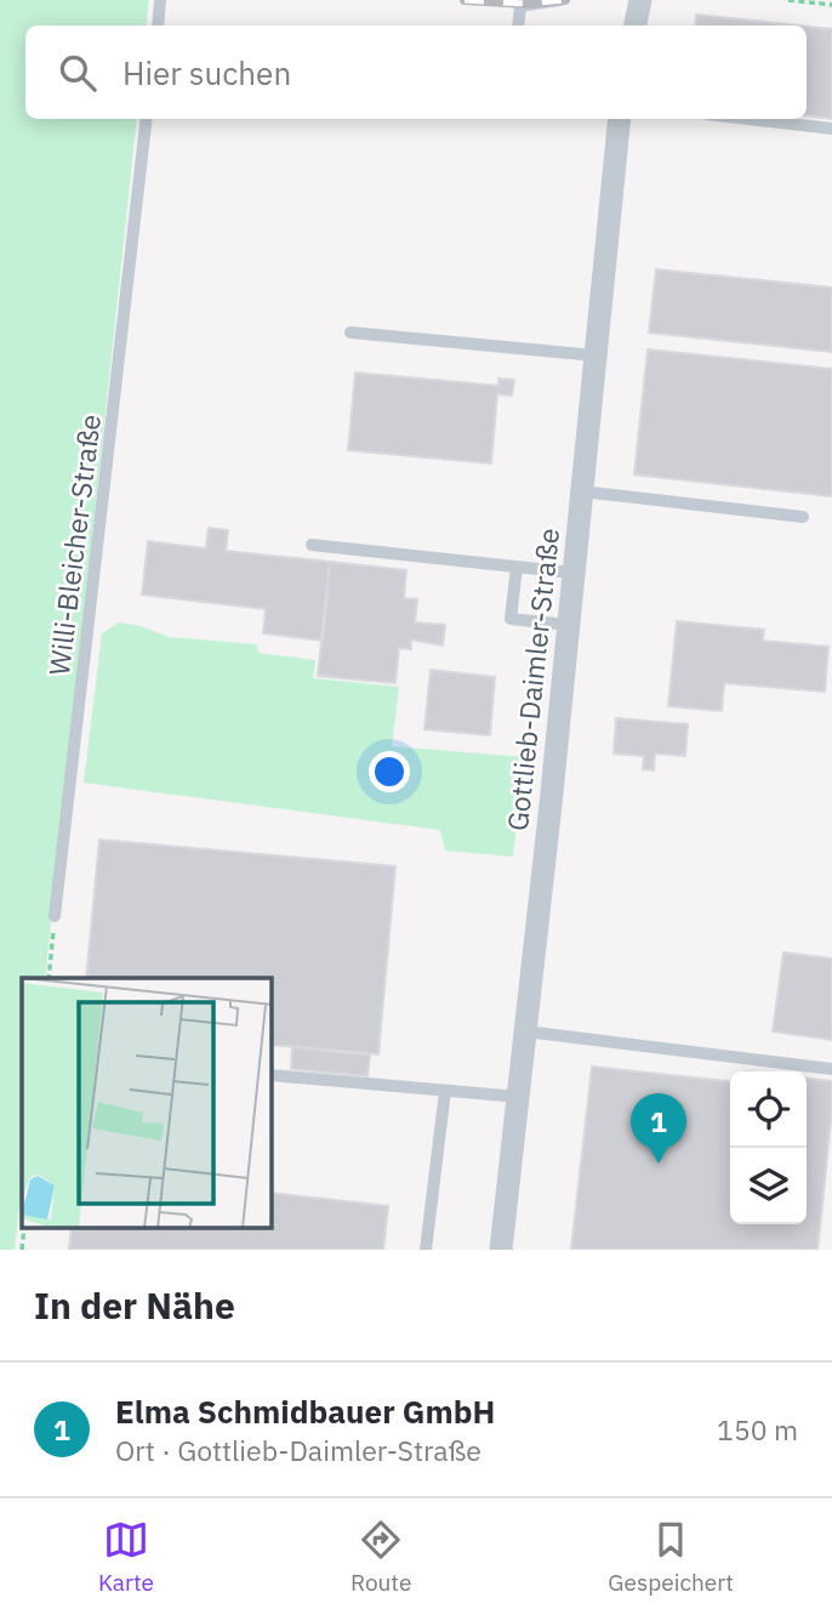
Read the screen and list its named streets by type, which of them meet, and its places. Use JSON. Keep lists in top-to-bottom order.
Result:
{
  "streets": {
    "street": ["Gottlieb-Daimler-Straße"],
    "lane": ["Willi-Bleicher-Straße"]
  },
  "page": {
    "search": "Hier suchen",
    "pins": "1",
    "heading": "In der Nähe",
    "list": [
      {
        "mark": "1",
        "name": "Elma Schmidbauer GmbH",
        "note": "Ort · Gottlieb-Daimler-Straße",
        "value": "150 m"
      }
    ],
    "nav": ["Karte", "Route", "Gespeichert"]
  }
}
